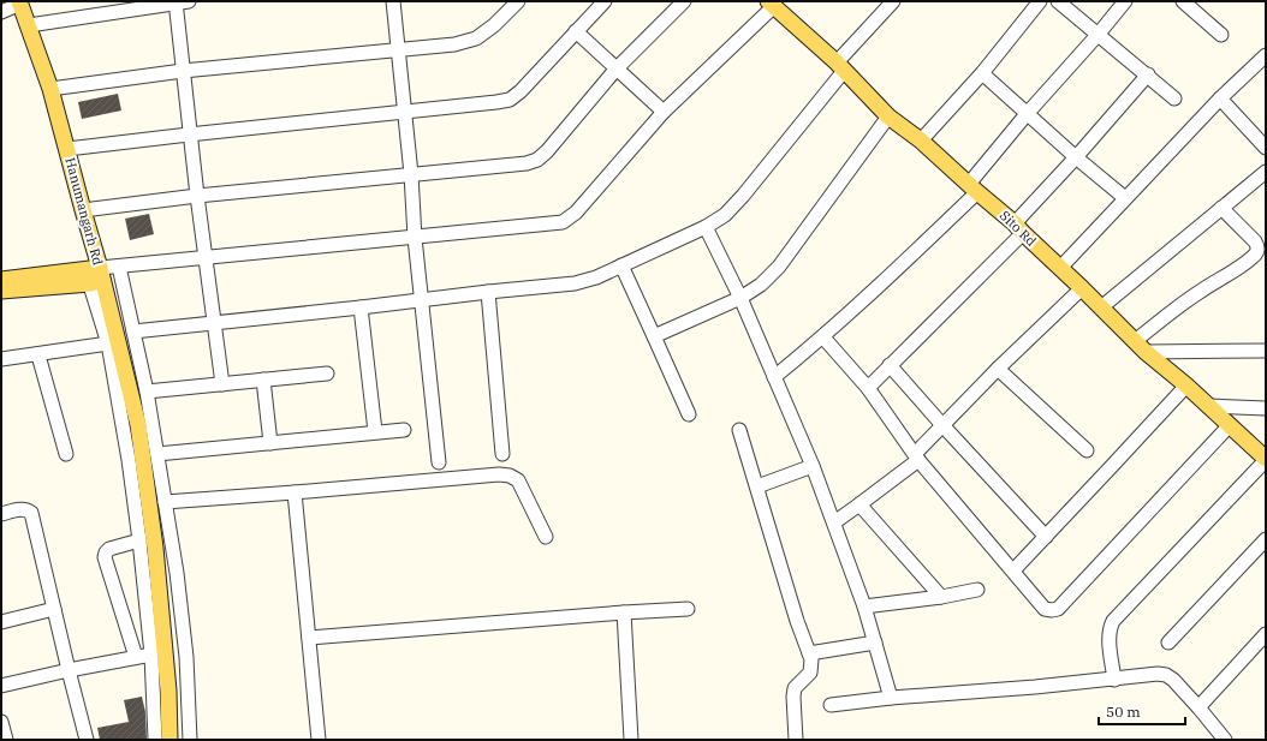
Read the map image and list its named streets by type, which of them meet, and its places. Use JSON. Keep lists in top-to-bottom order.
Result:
{
  "streets": {
    "main road": ["Hanumangarh Rd", "Sito Rd"]
  },
  "scale_bar": "50 m"
}
